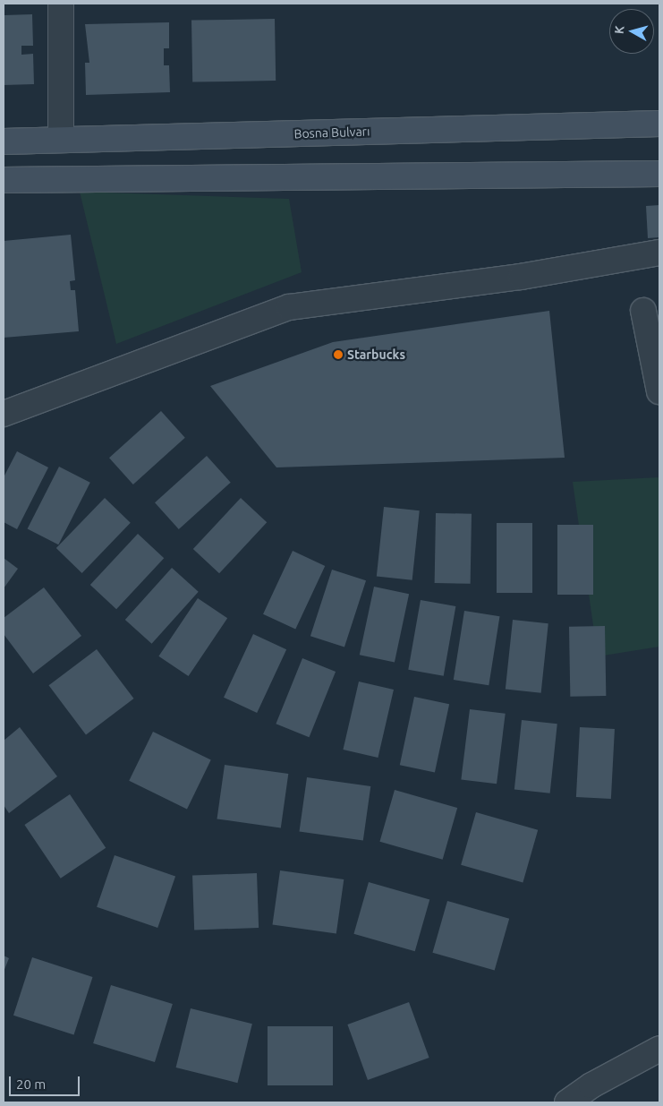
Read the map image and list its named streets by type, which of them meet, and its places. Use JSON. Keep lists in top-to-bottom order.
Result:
{
  "streets": {
    "main road": ["Bosna Bulvarı"]
  },
  "places": ["Starbucks"],
  "scale_bar": "20 m",
  "north": "left"
}
